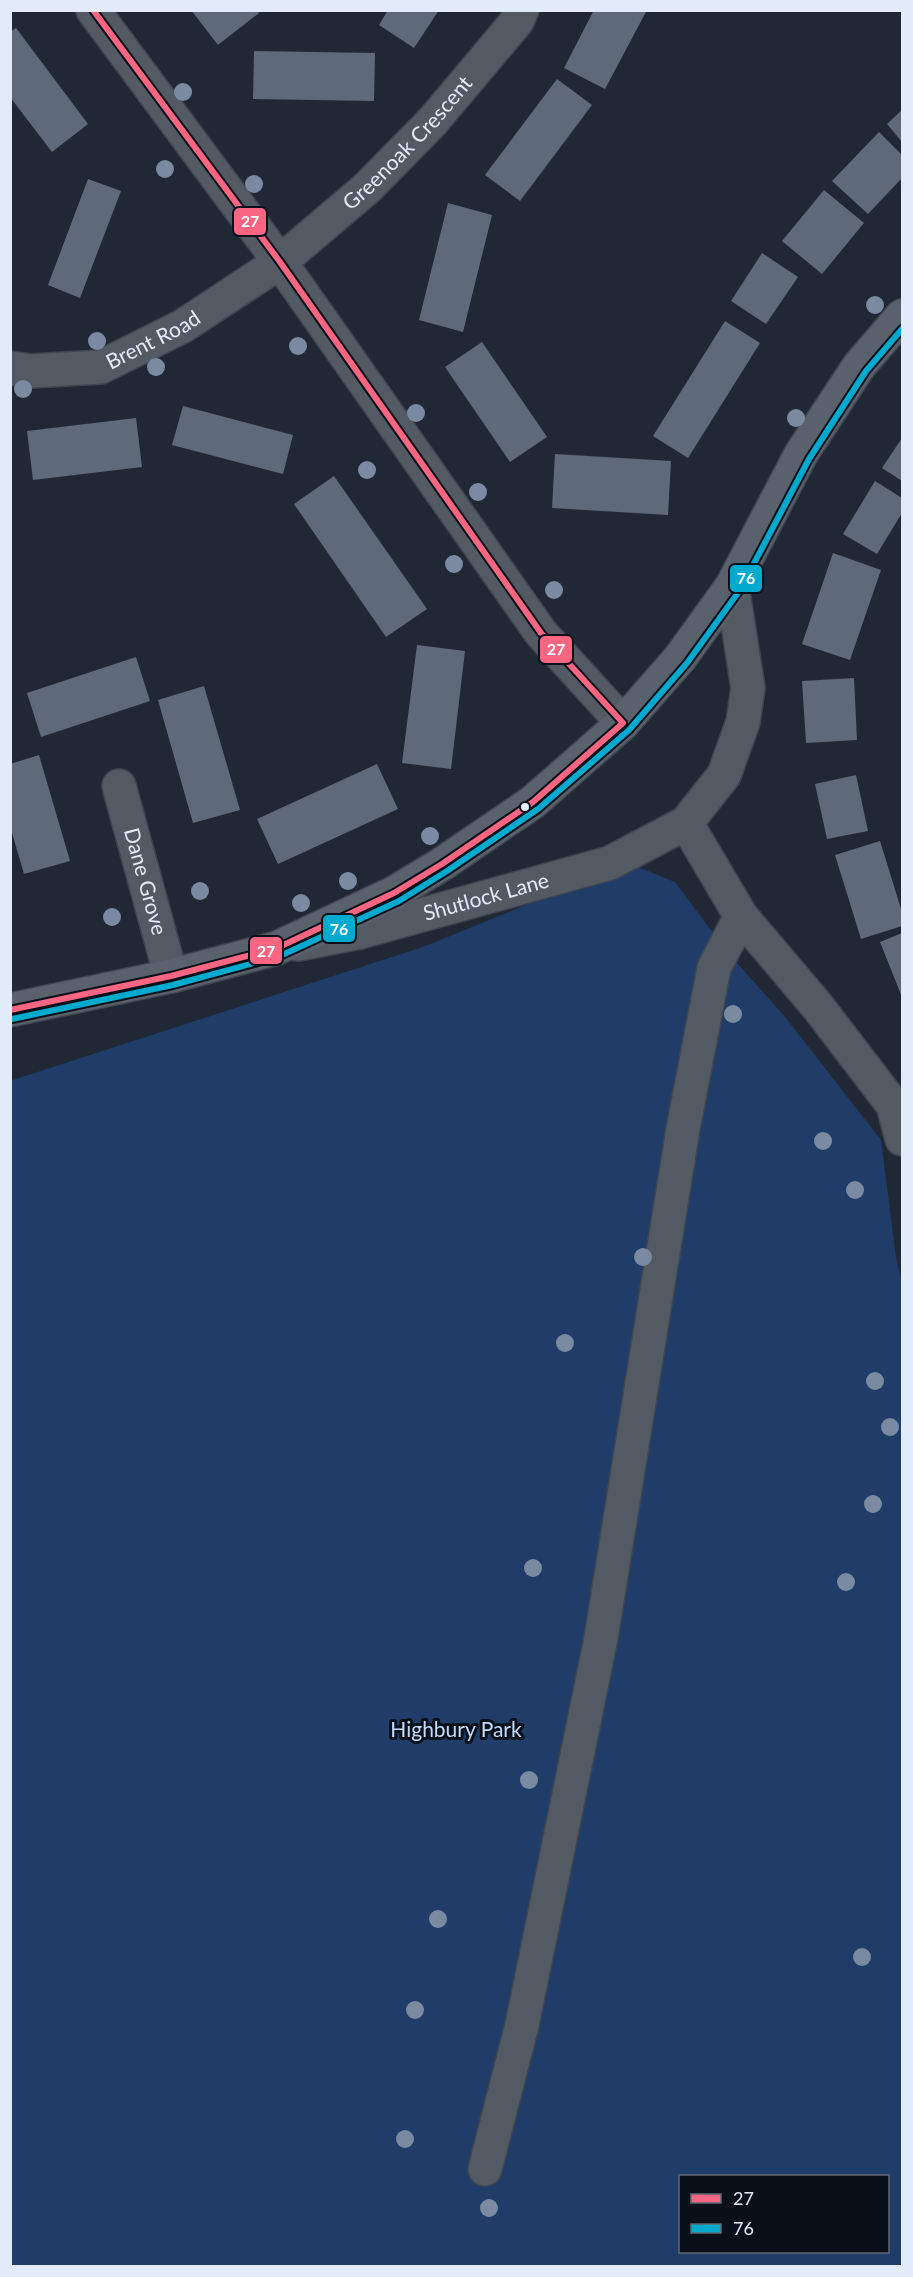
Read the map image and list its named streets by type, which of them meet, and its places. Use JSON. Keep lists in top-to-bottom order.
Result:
{
  "streets": {
    "street": [
      "Greenoak Crescent",
      "Brent Road",
      "Dane Grove",
      "Shutlock Lane"
    ]
  },
  "crossings": [
    ["Greenoak Crescent", "Brent Road"]
  ],
  "parks": ["Highbury Park"],
  "lines": ["transit line 27", "transit line 76"],
  "legend": ["27", "76"]
}
